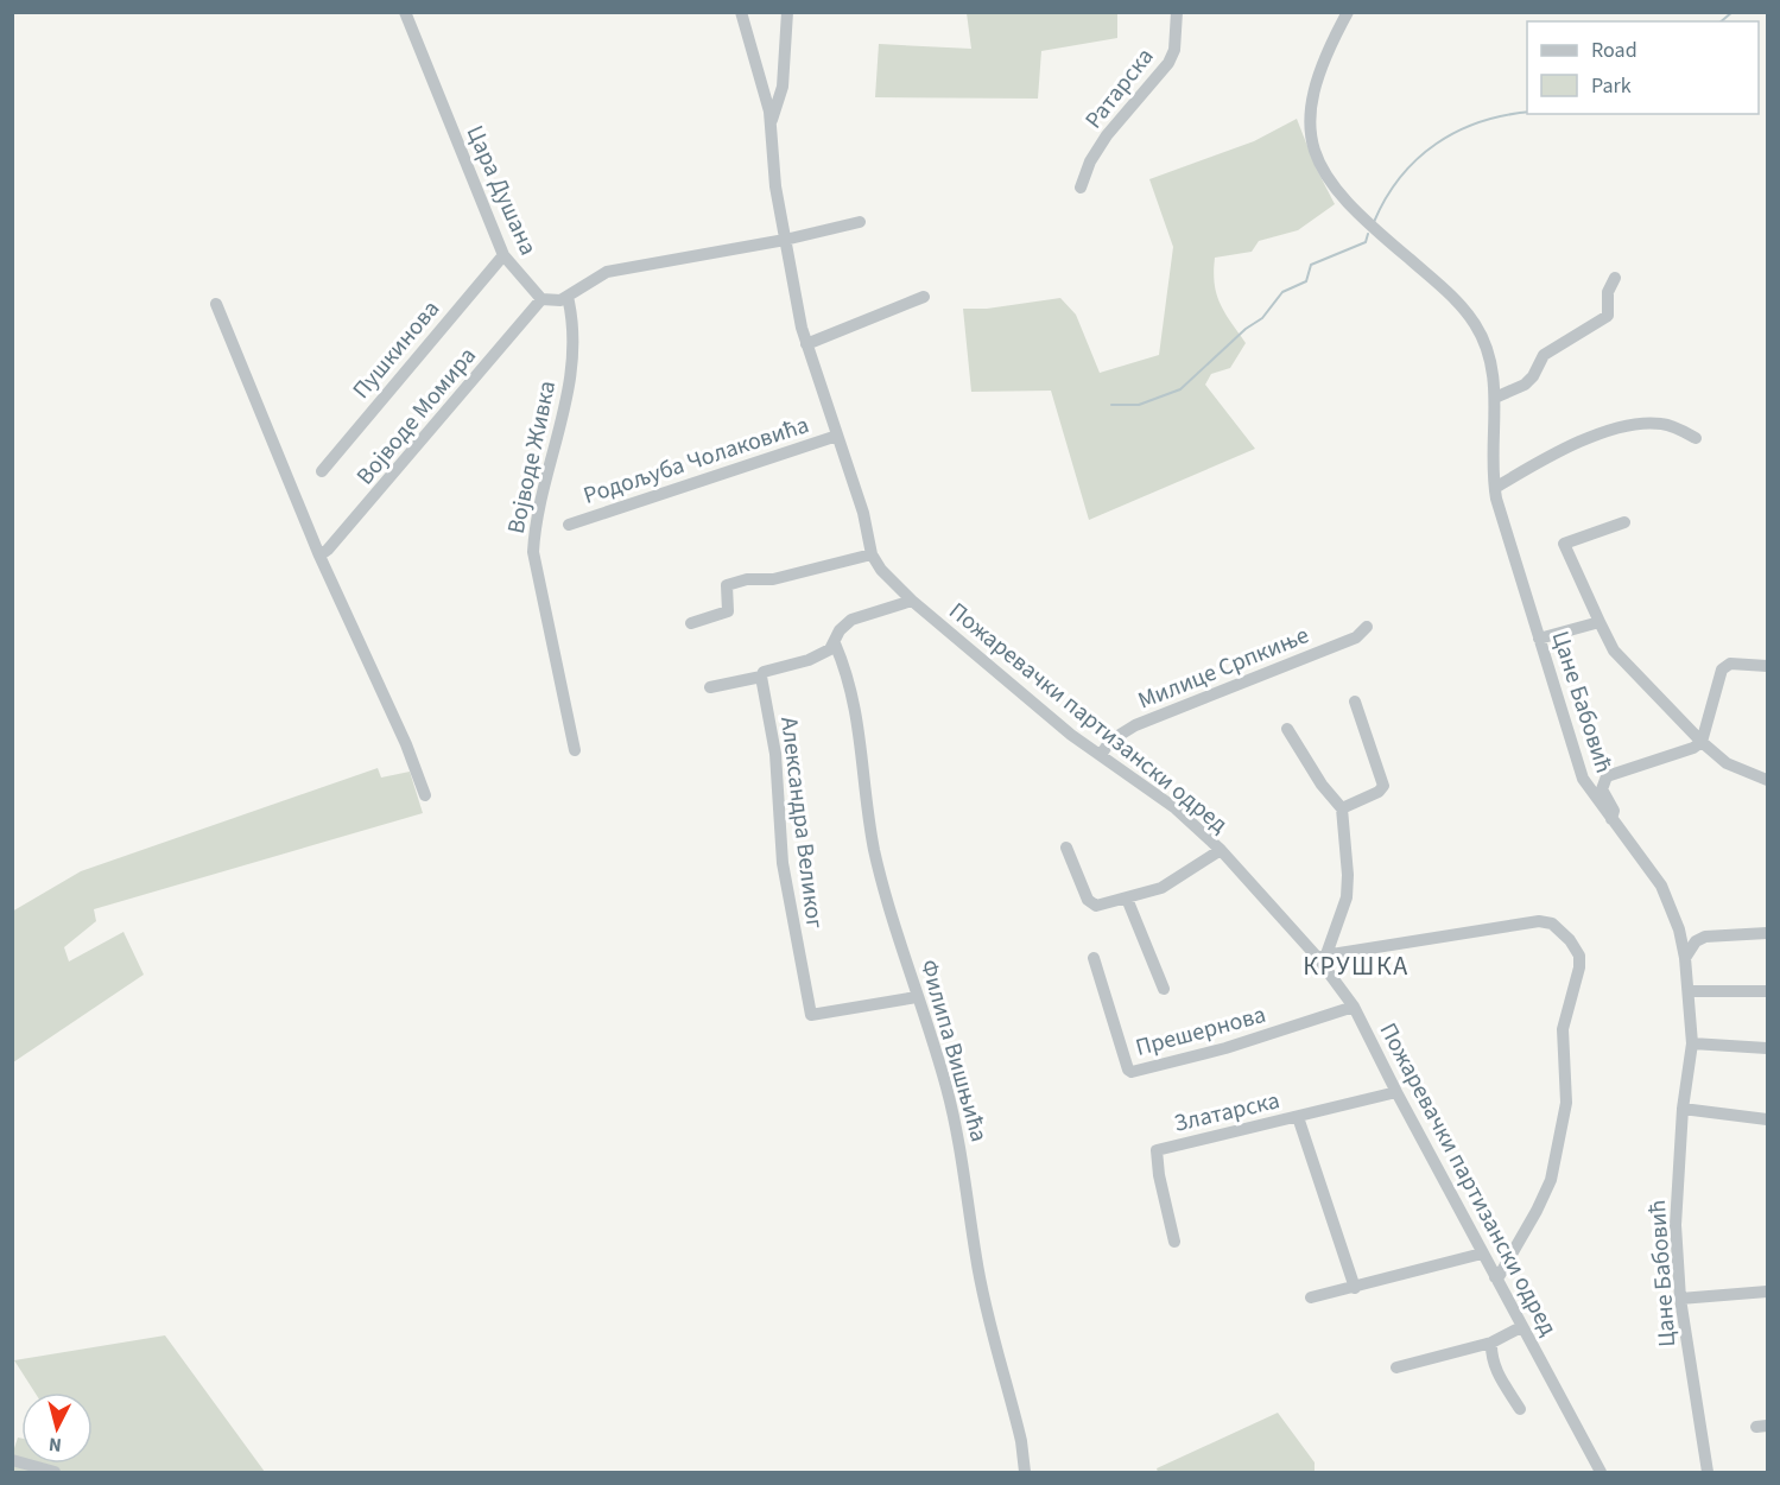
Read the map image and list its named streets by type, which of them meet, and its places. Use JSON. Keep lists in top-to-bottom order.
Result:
{
  "streets": {
    "street": [
      "Ратарска",
      "Цара Душана",
      "Пушкинова",
      "Војводе Момира",
      "Војводе Живка",
      "Родољуба Чолаковића",
      "Милице Српкиње",
      "Цане Бабовић",
      "Пожаревачки партизански одред",
      "Александра Великог",
      "Прешернова",
      "Филипа Вишњића",
      "Златарска"
    ]
  },
  "crossings": [
    ["Цара Душана", "Пушкинова"],
    ["Цара Душана", "Војводе Момира"],
    ["Родољуба Чолаковића", "Пожаревачки партизански одред"],
    ["Милице Српкиње", "Пожаревачки партизански одред"],
    ["Пожаревачки партизански одред", "Прешернова"],
    ["Пожаревачки партизански одред", "Златарска"],
    ["Александра Великог", "Филипа Вишњића"]
  ],
  "districts": ["КРУШКА"],
  "legend": ["Road", "Park"],
  "north": "bottom"
}
